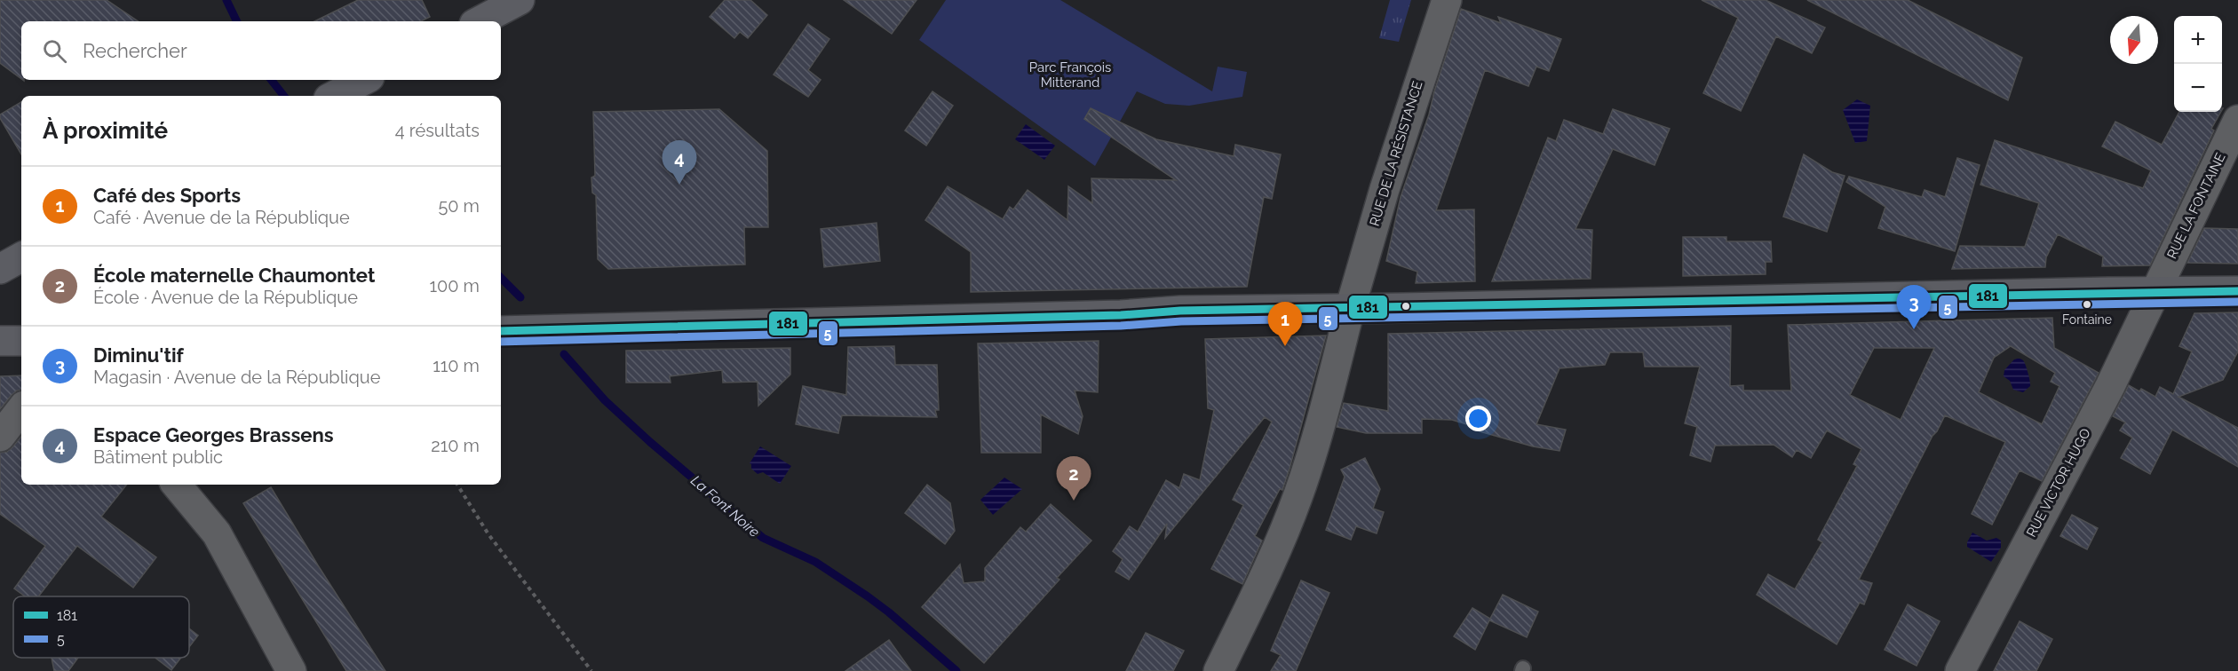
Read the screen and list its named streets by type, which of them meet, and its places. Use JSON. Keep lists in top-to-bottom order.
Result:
{
  "streets": {
    "street": ["RUE DE LA RÉSISTANCE", "RUE LA FONTAINE", "RUE VICTOR HUGO"]
  },
  "crossings": [
    ["RUE LA FONTAINE", "RUE VICTOR HUGO"]
  ],
  "water": ["La Font Noire"],
  "parks": ["Parc François Mitterand"],
  "places": ["Fontaine"],
  "lines": ["transit line 181", "transit line 5"],
  "legend": ["181", "5"],
  "north": "bottom",
  "page": {
    "map_buttons": ["+", "−"],
    "search": "Rechercher",
    "heading": ["À proximité", "4 résultats"],
    "pins": [
      "4",
      "3",
      "1",
      "2"
    ],
    "list": [
      {
        "mark": "1",
        "name": "Café des Sports",
        "note": "Café · Avenue de la République",
        "value": "50 m"
      },
      {
        "mark": "2",
        "name": "École maternelle Chaumontet",
        "note": "École · Avenue de la République",
        "value": "100 m"
      },
      {
        "mark": "3",
        "name": "Diminu'tif",
        "note": "Magasin · Avenue de la République",
        "value": "110 m"
      },
      {
        "mark": "4",
        "name": "Espace Georges Brassens",
        "note": "Bâtiment public",
        "value": "210 m"
      }
    ]
  }
}
